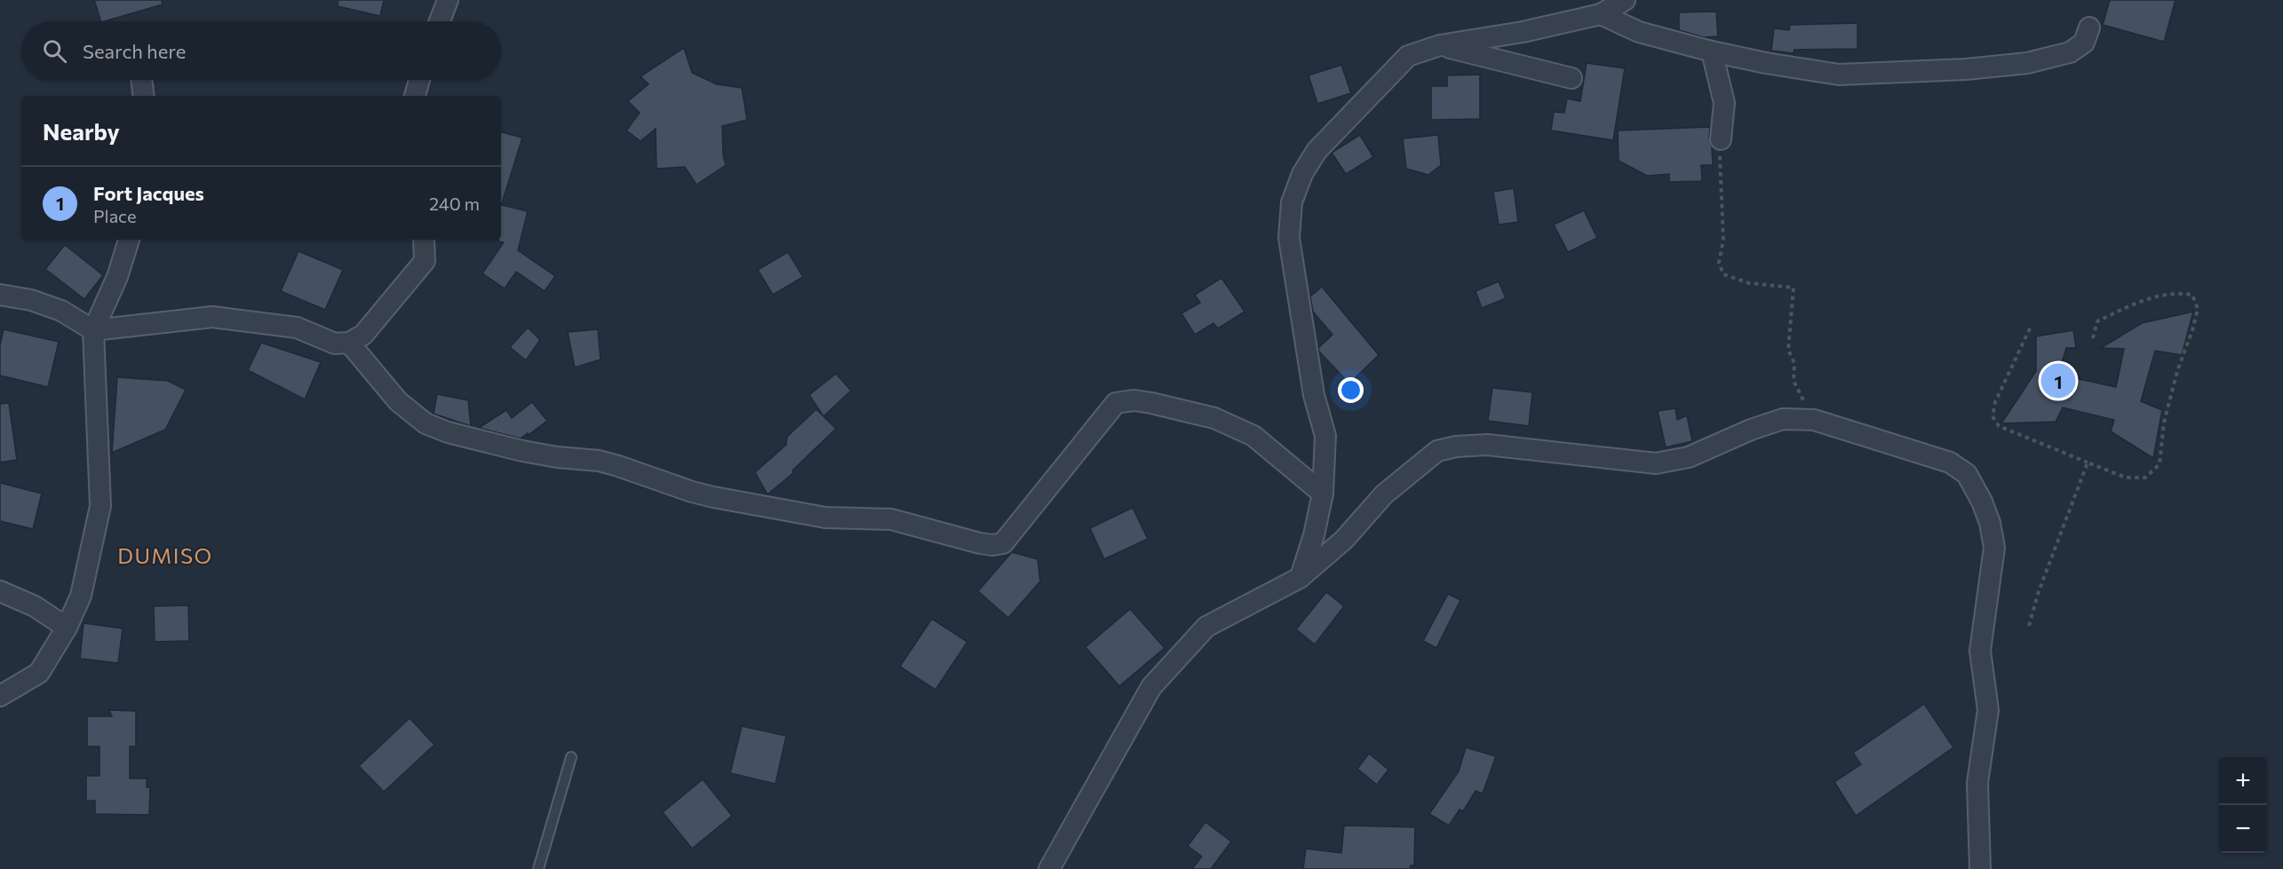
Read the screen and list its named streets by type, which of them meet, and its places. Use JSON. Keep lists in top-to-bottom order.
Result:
{
  "districts": ["DUMISO"],
  "page": {
    "search": "Search here",
    "heading": "Nearby",
    "list": [
      {
        "mark": "1",
        "name": "Fort Jacques",
        "note": "Place",
        "value": "240 m"
      }
    ],
    "pins": "1",
    "map_buttons": ["+", "−"]
  }
}
